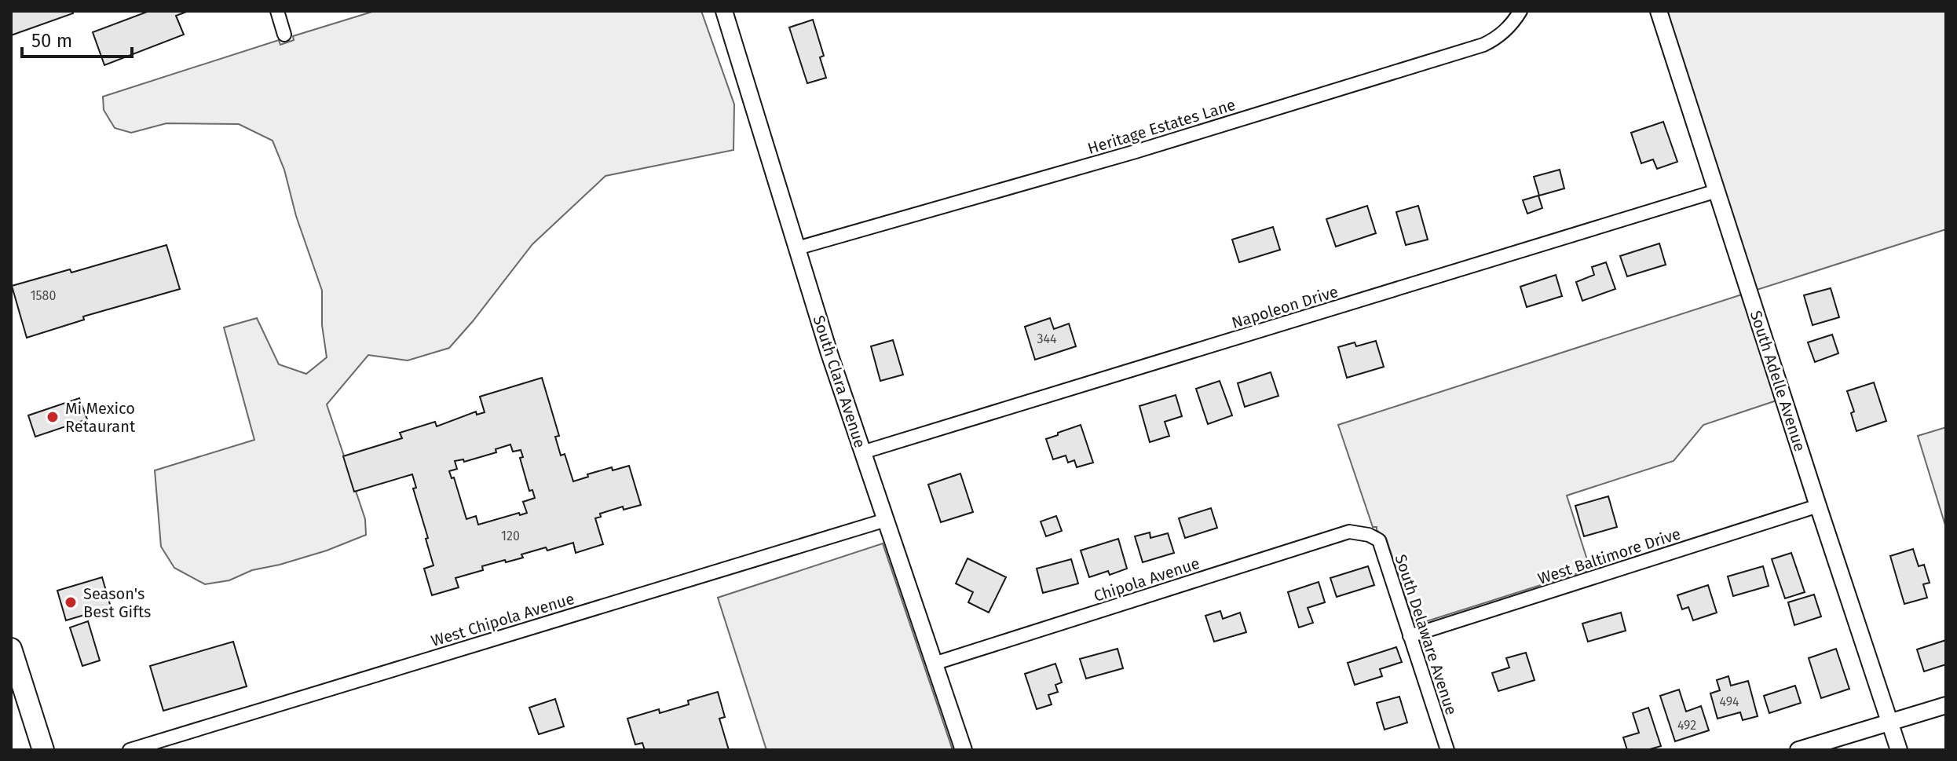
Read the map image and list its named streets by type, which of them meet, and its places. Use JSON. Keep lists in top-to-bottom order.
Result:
{
  "streets": {
    "street": [
      "Heritage Estates Lane",
      "Napoleon Drive",
      "South Adelle Avenue",
      "South Clara Avenue",
      "West Baltimore Drive",
      "Chipola Avenue",
      "West Chipola Avenue",
      "South Delaware Avenue"
    ]
  },
  "crossings": [
    ["Heritage Estates Lane", "South Clara Avenue"],
    ["Napoleon Drive", "South Adelle Avenue"],
    ["Napoleon Drive", "South Clara Avenue"],
    ["South Adelle Avenue", "West Baltimore Drive"],
    ["South Clara Avenue", "Chipola Avenue"],
    ["South Clara Avenue", "West Chipola Avenue"],
    ["West Baltimore Drive", "South Delaware Avenue"],
    ["Chipola Avenue", "South Delaware Avenue"]
  ],
  "places": ["Mi Mexico Retaurant", "Season's Best Gifts"],
  "house_numbers": [
    "1580",
    "344",
    "120",
    "494",
    "492"
  ],
  "scale_bar": "50 m"
}
